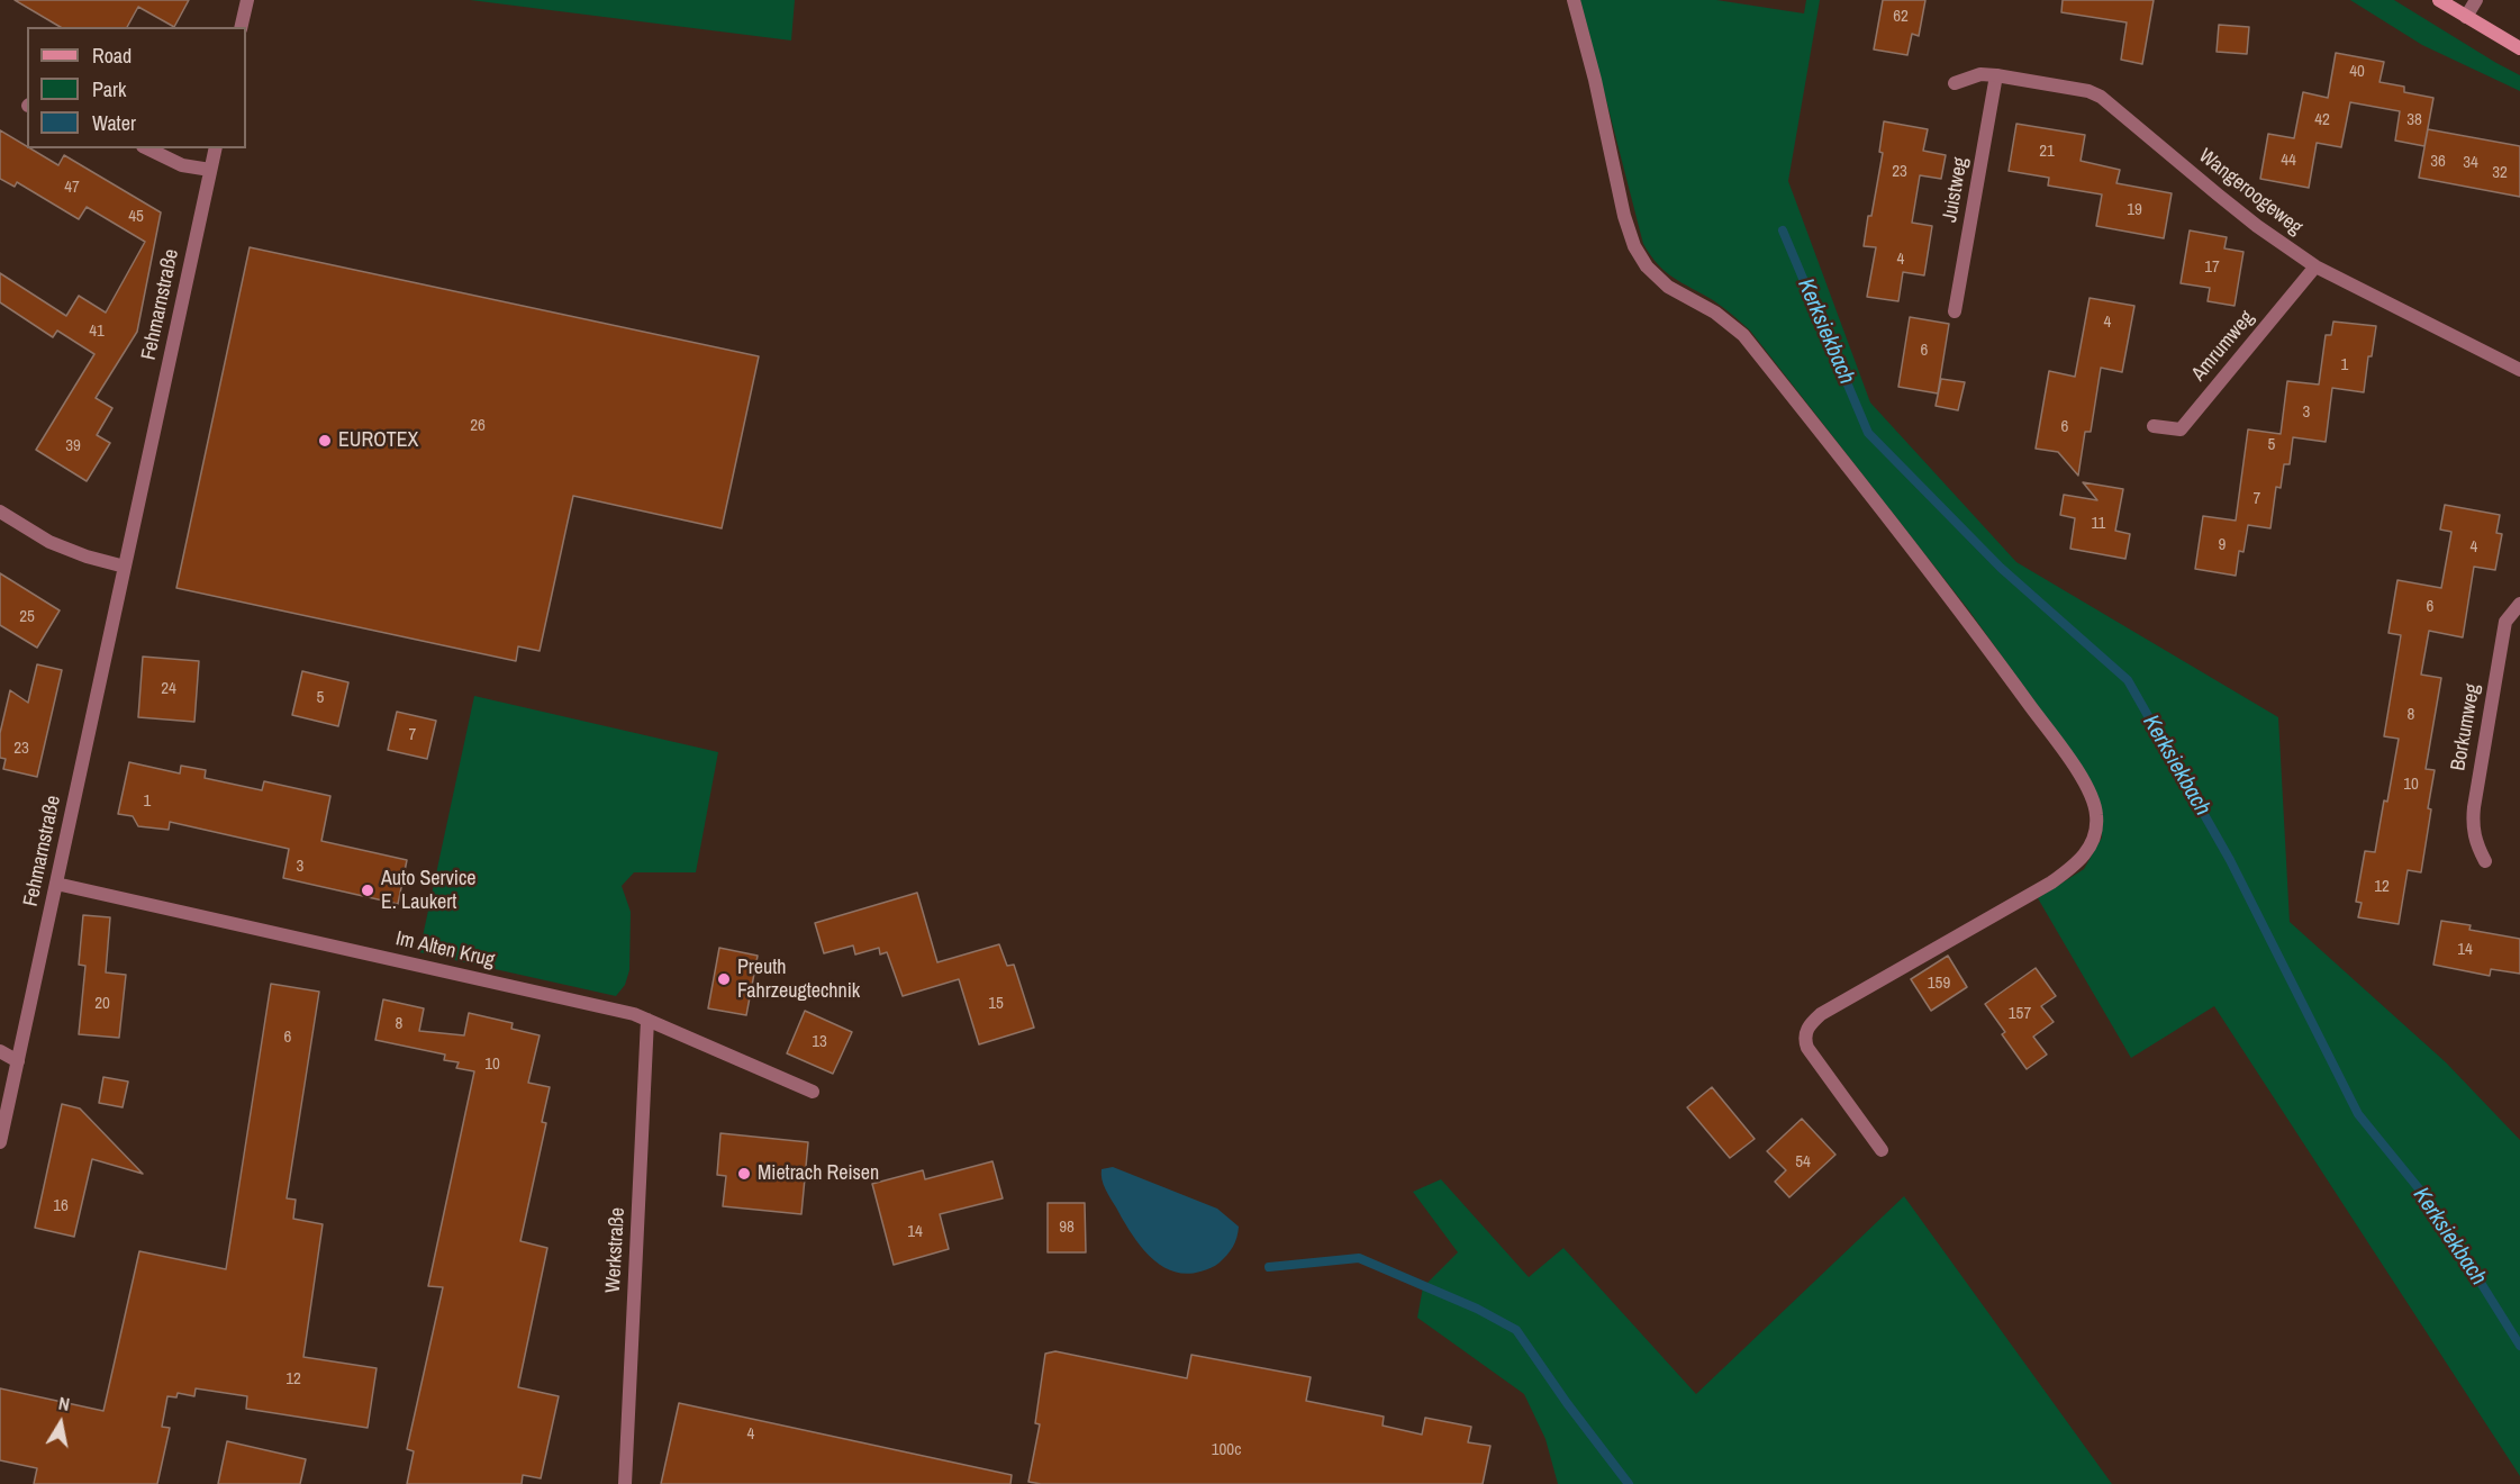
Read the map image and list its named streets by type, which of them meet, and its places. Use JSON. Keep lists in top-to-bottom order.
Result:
{
  "streets": {
    "street": [
      "Juistweg",
      "Wangeroogeweg",
      "Fehmarnstraße",
      "Amrumweg",
      "Borkumweg",
      "Im Alten Krug",
      "Werkstraße"
    ]
  },
  "crossings": [
    ["Juistweg", "Wangeroogeweg"],
    ["Wangeroogeweg", "Amrumweg"],
    ["Fehmarnstraße", "Im Alten Krug"],
    ["Im Alten Krug", "Werkstraße"]
  ],
  "water": ["Kerksiekbach"],
  "places": [
    "EUROTEX",
    "Auto Service E. Laukert",
    "Preuth Fahrzeugtechnik",
    "Mietrach Reisen"
  ],
  "house_numbers": [
    "62",
    "40",
    "42",
    "38",
    "21",
    "44",
    "36",
    "34",
    "23",
    "32",
    "47",
    "19",
    "45",
    "4",
    "17",
    "4",
    "41",
    "6",
    "1",
    "3",
    "26",
    "6",
    "5",
    "39",
    "7",
    "11",
    "9",
    "4",
    "6",
    "25",
    "24",
    "5",
    "8",
    "7",
    "23",
    "10",
    "1",
    "3",
    "12",
    "14",
    "159",
    "20",
    "15",
    "157",
    "8",
    "6",
    "13",
    "10",
    "54",
    "16",
    "98",
    "14",
    "12",
    "4",
    "100c"
  ],
  "legend": ["Road", "Park", "Water"],
  "north": "top"
}
